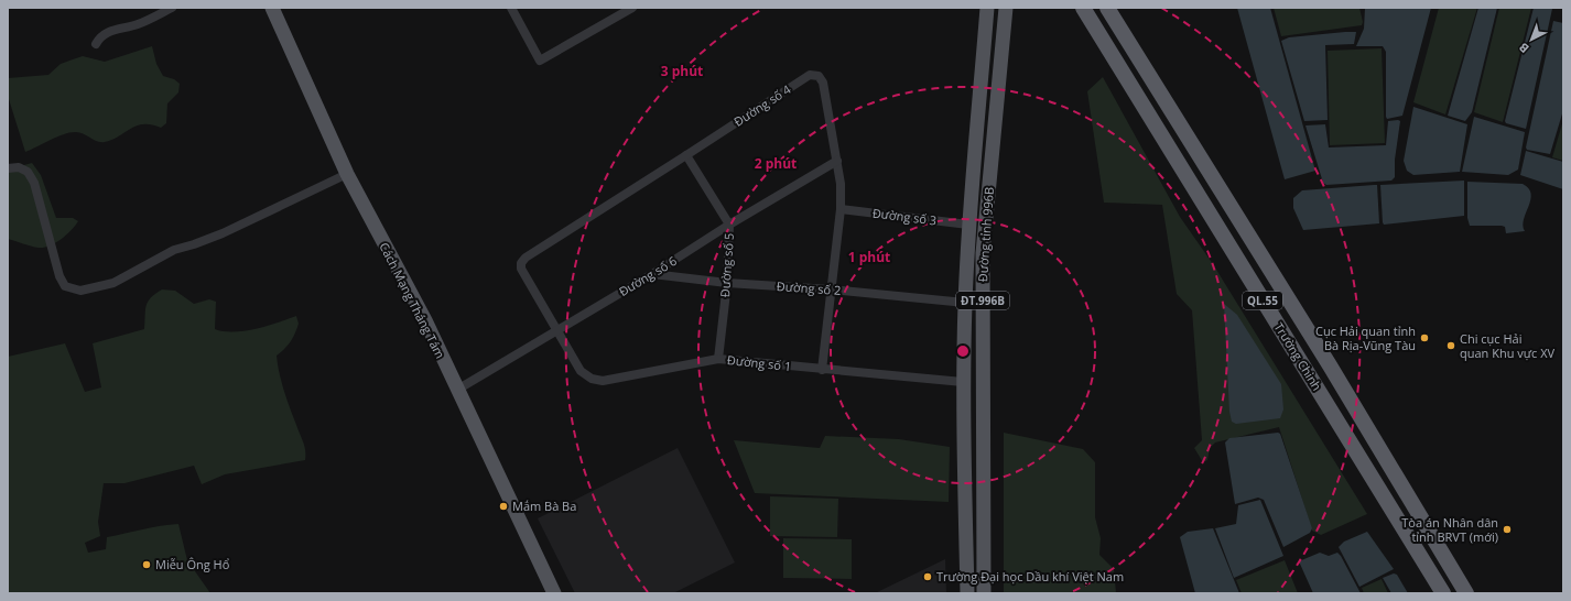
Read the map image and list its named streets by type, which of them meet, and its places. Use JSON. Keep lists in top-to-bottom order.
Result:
{
  "streets": {
    "highway": ["QL.55", "Trường Chinh"],
    "main road": ["Đường tỉnh 996B", "Cách Mạng Tháng Tám", "ĐT.996B"],
    "street": [
      "Đường số 4",
      "Đường số 3",
      "Đường số 5",
      "Đường số 6",
      "Đường số 2",
      "Đường số 1"
    ]
  },
  "crossings": [
    ["Đường số 4", "Đường số 3"],
    ["Đường số 4", "Đường số 5"],
    ["Đường số 4", "Đường số 6"],
    ["Đường số 4", "Đường số 2"],
    ["Đường số 4", "Đường số 1"],
    ["Đường số 3", "Đường tỉnh 996B"],
    ["Đường tỉnh 996B", "Đường số 2"],
    ["Đường tỉnh 996B", "Đường số 1"],
    ["Đường số 5", "Đường số 6"],
    ["Đường số 5", "Đường số 2"],
    ["Đường số 5", "Đường số 1"],
    ["Đường số 6", "Đường số 2"],
    ["Đường số 6", "Cách Mạng Tháng Tám"],
    ["Đường số 6", "Đường số 1"]
  ],
  "places": [
    "Cục Hải quan tỉnh Bà Rịa-Vũng Tàu",
    "Chi cục Hải quan Khu vực XV",
    "Mắm Bà Ba",
    "Tòa án Nhân dân tỉnh BRVT (mới)",
    "Miễu Ông Hổ",
    "Trường Đại học Dầu khí Việt Nam"
  ],
  "north": "bottom left",
  "rings": ["3 phút", "2 phút", "1 phút"]
}
